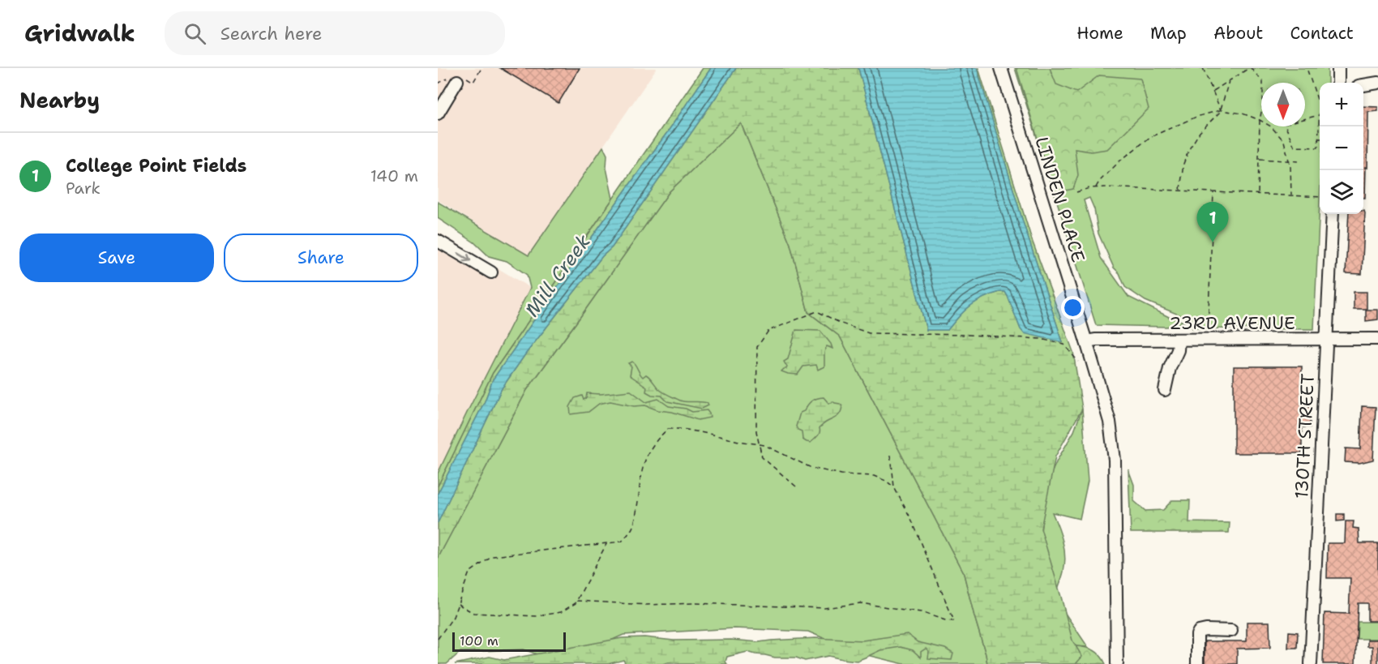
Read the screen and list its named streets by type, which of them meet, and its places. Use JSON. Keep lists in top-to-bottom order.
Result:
{
  "streets": {
    "street": ["LINDEN PLACE", "23RD AVENUE", "130TH STREET"]
  },
  "crossings": [
    ["LINDEN PLACE", "23RD AVENUE"],
    ["23RD AVENUE", "130TH STREET"]
  ],
  "water": ["Mill Creek"],
  "scale_bar": "100 m",
  "north": "bottom",
  "page": {
    "header": "Gridwalk",
    "search": "Search here",
    "nav": [
      "Home",
      "Map",
      "About",
      "Contact"
    ],
    "heading": "Nearby",
    "map_buttons": ["+", "−"],
    "list": [
      {
        "mark": "1",
        "name": "College Point Fields",
        "note": "Park",
        "value": "140 m"
      }
    ],
    "pins": "1",
    "buttons": ["Save", "Share"],
    "scale": "100 m"
  }
}
